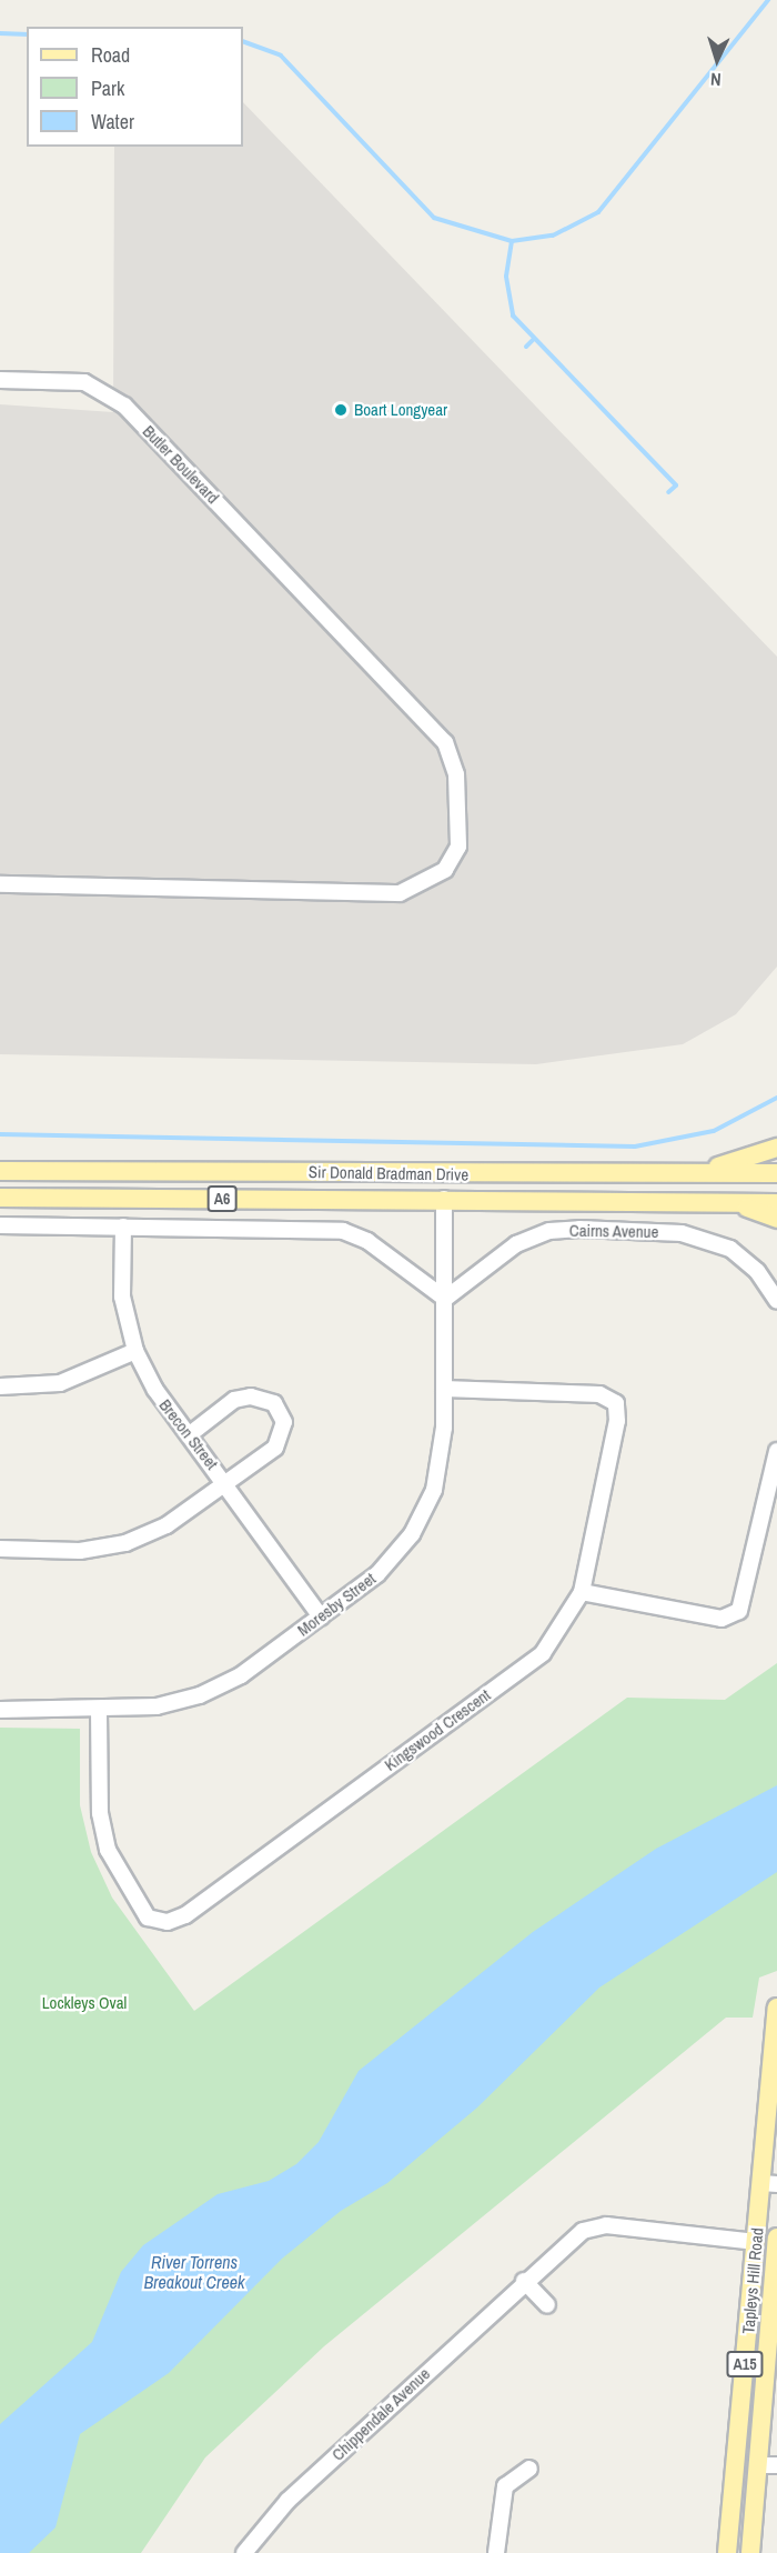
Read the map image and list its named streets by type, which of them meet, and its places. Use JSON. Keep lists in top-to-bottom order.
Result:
{
  "streets": {
    "main road": [
      "Sir Donald Bradman Drive",
      "A6",
      "Tapleys Hill Road",
      "A15"
    ],
    "street": [
      "Butler Boulevard",
      "Cairns Avenue",
      "Brecon Street",
      "Moresby Street",
      "Kingswood Crescent",
      "Chippendale Avenue"
    ]
  },
  "crossings": [
    ["Sir Donald Bradman Drive", "Moresby Street"],
    ["Cairns Avenue", "Moresby Street"],
    ["Brecon Street", "Moresby Street"],
    ["Moresby Street", "Kingswood Crescent"],
    ["Tapleys Hill Road", "Chippendale Avenue"]
  ],
  "water": ["River Torrens Breakout Creek"],
  "parks": ["Lockleys Oval"],
  "places": ["Boart Longyear"],
  "legend": ["Road", "Park", "Water"],
  "north": "bottom"
}
